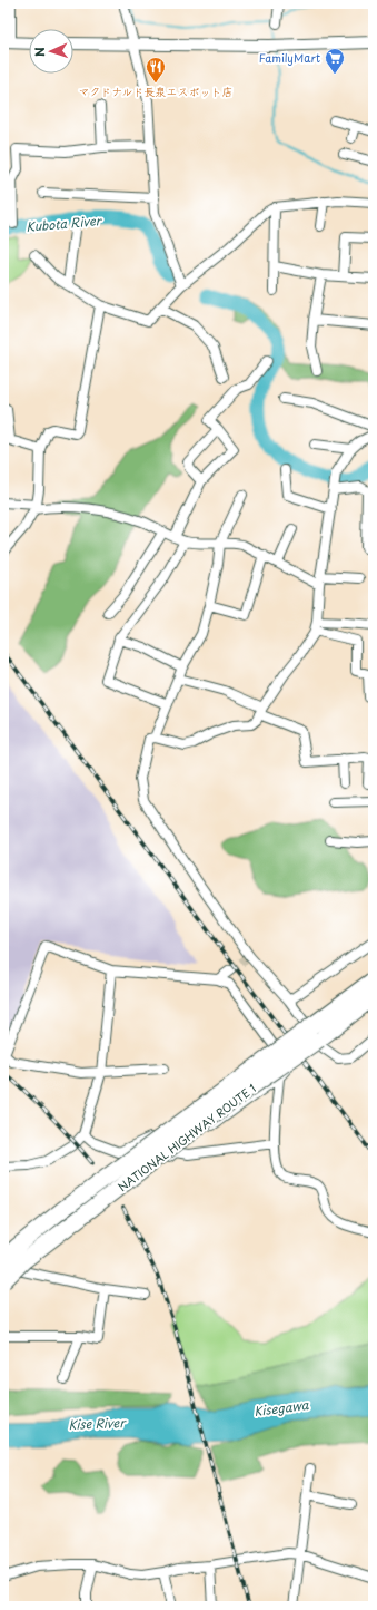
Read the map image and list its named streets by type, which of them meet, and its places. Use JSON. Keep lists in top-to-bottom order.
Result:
{
  "streets": {
    "highway": ["NATIONAL HIGHWAY ROUTE 1"]
  },
  "water": ["Kubota River", "Kisegawa", "Kise River"],
  "places": {
    "supermarket": ["FamilyMart"],
    "restaurant": ["マクドナルド長泉エスポット店"]
  },
  "north": "left"
}
